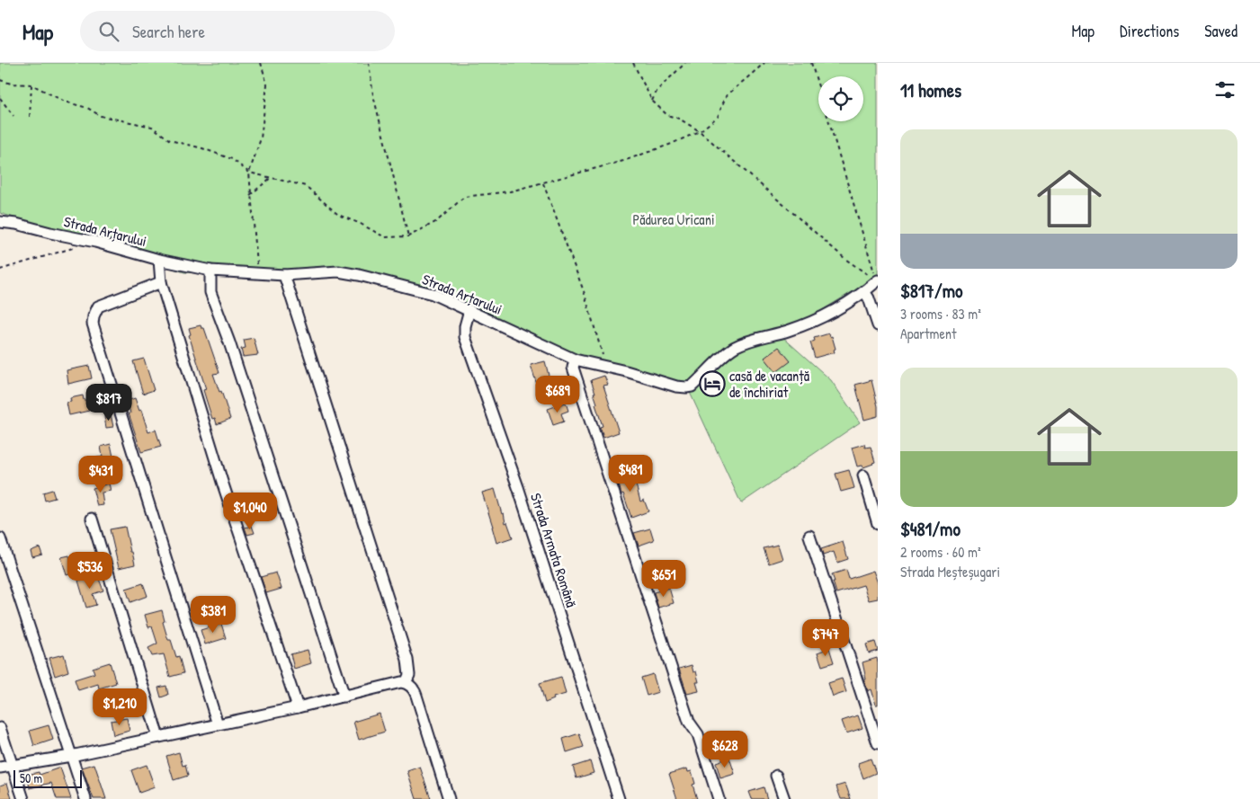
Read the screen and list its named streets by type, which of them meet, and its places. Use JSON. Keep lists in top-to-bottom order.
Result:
{
  "streets": {
    "street": ["Strada Arțarului", "Strada Armata Română"]
  },
  "crossings": [
    ["Strada Arțarului", "Strada Armata Română"]
  ],
  "parks": ["Pădurea Uricani"],
  "places": {
    "hotel": ["casă de vacanță de închiriat"]
  },
  "scale_bar": "50 m",
  "page": {
    "header": "Map",
    "search": "Search here",
    "nav": ["Map", "Directions", "Saved"],
    "heading": "11 homes",
    "list": [
      {
        "name": "$817/mo",
        "note": "3 rooms · 83 m² · Apartment"
      },
      {
        "name": "$481/mo",
        "note": "2 rooms · 60 m² · Strada Meșteșugari"
      }
    ],
    "price": [
      "$689",
      "$817",
      "$481",
      "$431",
      "$1,040",
      "$536",
      "$651",
      "$381",
      "$747",
      "$1,210",
      "$628"
    ],
    "scale": "50 m"
  }
}
